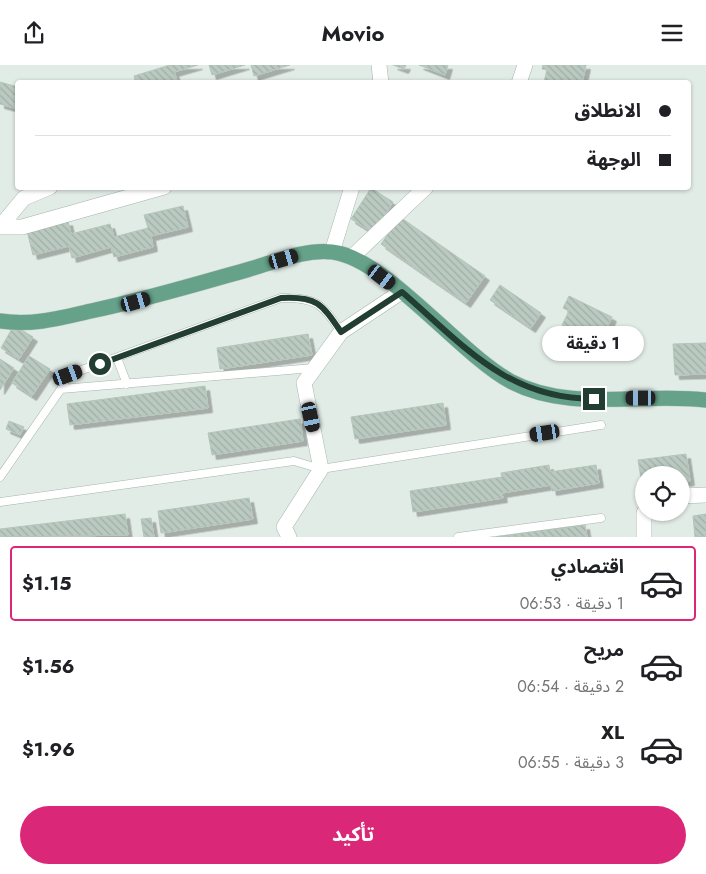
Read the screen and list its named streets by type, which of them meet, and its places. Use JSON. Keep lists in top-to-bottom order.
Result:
{
  "page": {
    "header": "Movio",
    "banner": ["الانطلاق", "الوجهة"],
    "bubble": "1 دقيقة",
    "list": [
      {
        "name": "اقتصادي",
        "note": "1 دقيقة · 06:53",
        "value": "$1.15"
      },
      {
        "name": "مريح",
        "note": "2 دقيقة · 06:54",
        "value": "$1.56"
      },
      {
        "name": "XL",
        "note": "3 دقيقة · 06:55",
        "value": "$1.96"
      }
    ],
    "buttons": "تأكيد"
  }
}
